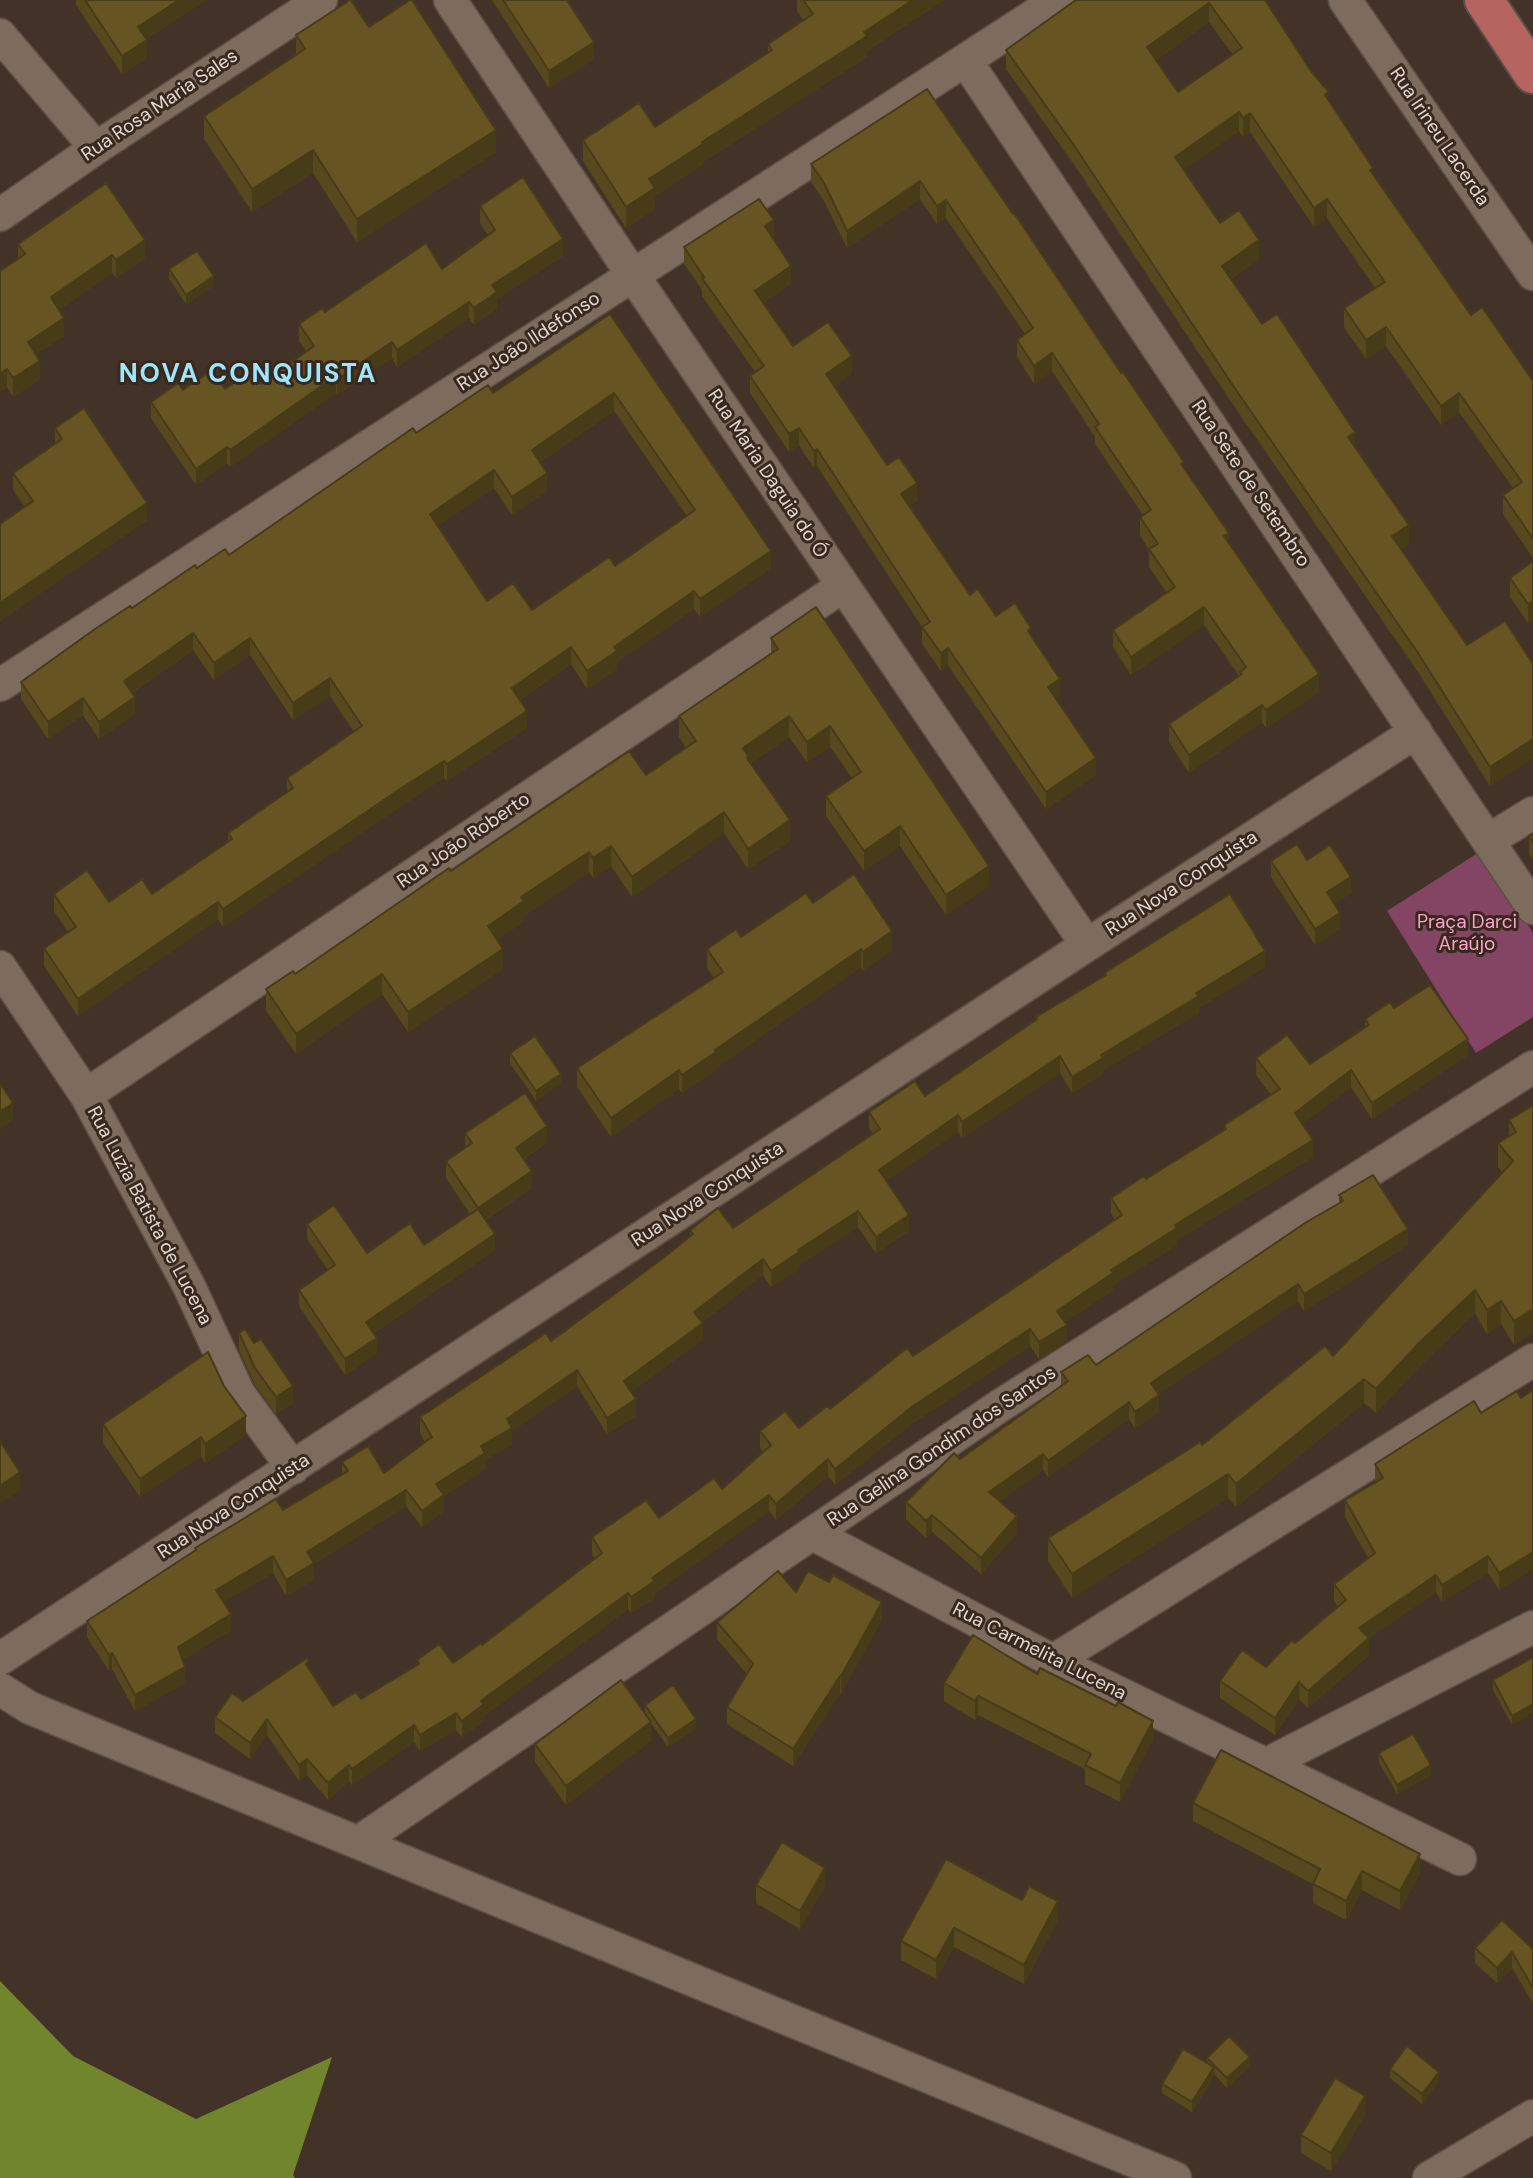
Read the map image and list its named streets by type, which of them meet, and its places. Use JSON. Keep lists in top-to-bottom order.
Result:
{
  "streets": {
    "street": [
      "Rua Rosa Maria Sales",
      "Rua Irineu Lacerda",
      "Rua João Ildefonso",
      "Rua Maria Daguia do Ó",
      "Rua Sete de Setembro",
      "Rua João Roberto",
      "Rua Nova Conquista",
      "Rua Luzia Batista de Lucena",
      "Rua Gelina Gondim dos Santos",
      "Rua Carmelita Lucena"
    ]
  },
  "crossings": [
    ["Rua João Ildefonso", "Rua Maria Daguia do Ó"],
    ["Rua João Ildefonso", "Rua Sete de Setembro"],
    ["Rua Maria Daguia do Ó", "Rua João Roberto"],
    ["Rua Maria Daguia do Ó", "Rua Nova Conquista"],
    ["Rua Sete de Setembro", "Rua Nova Conquista"],
    ["Rua João Roberto", "Rua Luzia Batista de Lucena"],
    ["Rua Nova Conquista", "Rua Luzia Batista de Lucena"],
    ["Rua Gelina Gondim dos Santos", "Rua Carmelita Lucena"]
  ],
  "districts": ["NOVA CONQUISTA"],
  "parks": ["Praça Darci Araújo"]
}
